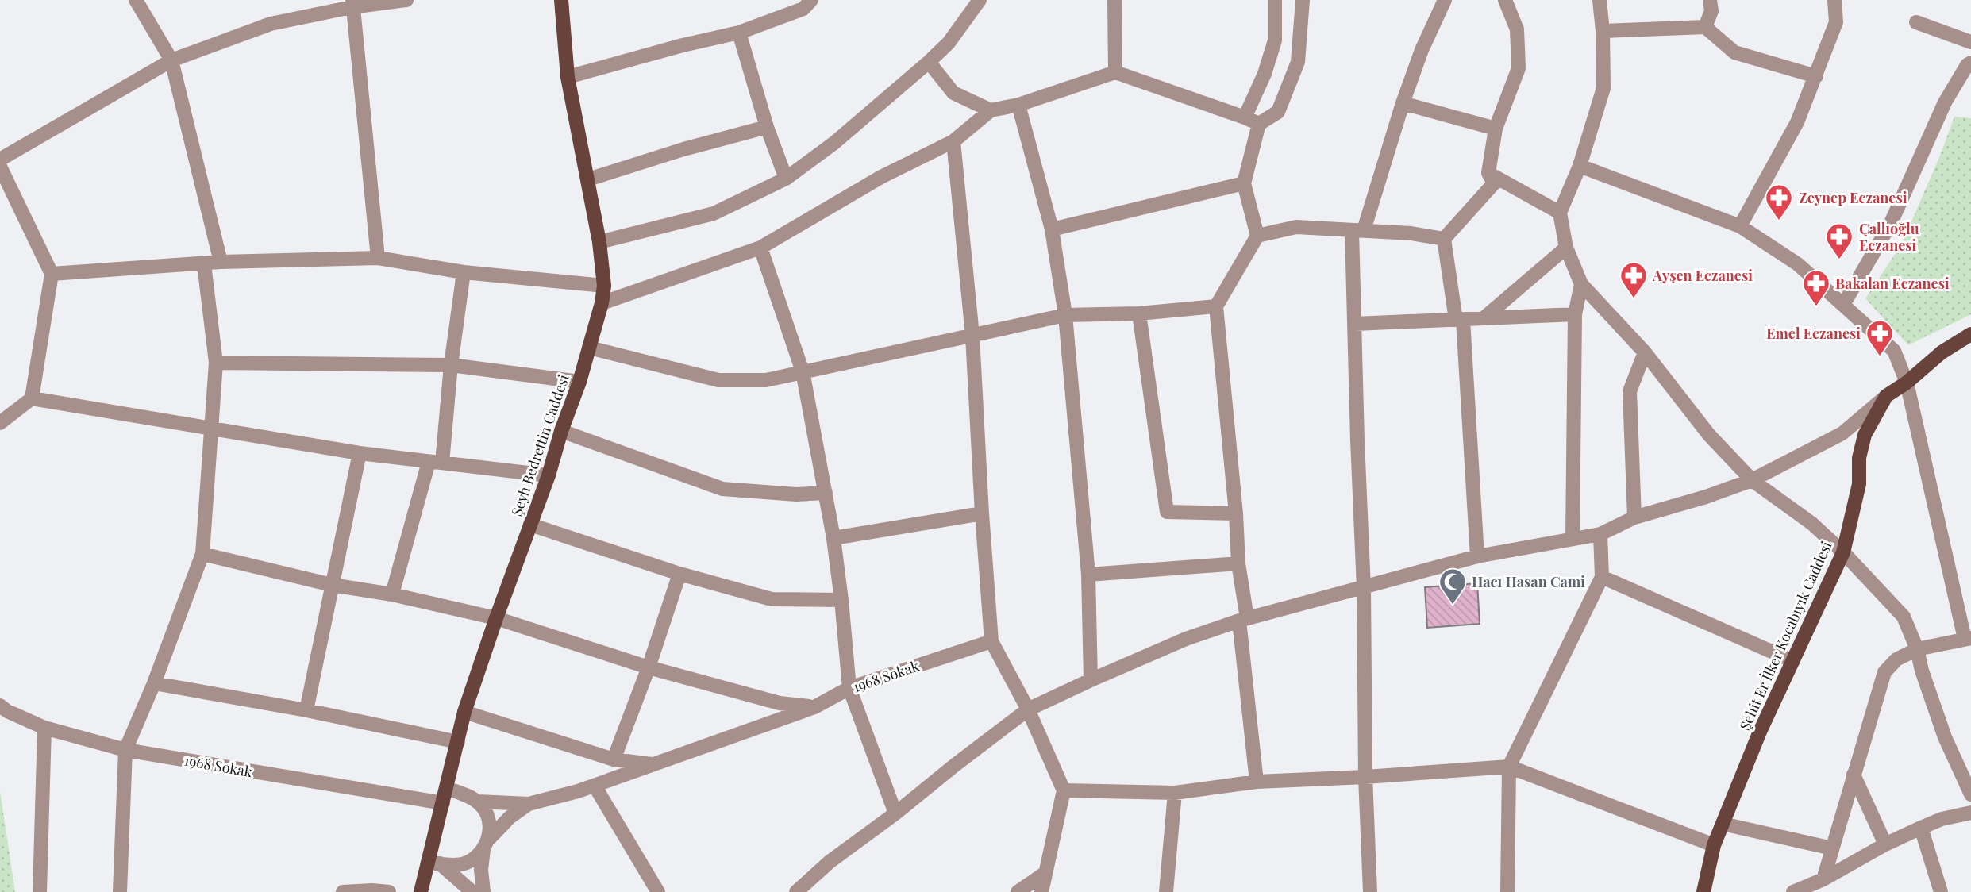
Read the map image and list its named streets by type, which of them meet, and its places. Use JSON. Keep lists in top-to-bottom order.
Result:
{
  "streets": {
    "main road": ["Şeyh Bedrettin Caddesi", "Şehit Er İlker Kocabıyık Caddesi"],
    "street": ["1968 Sokak"]
  },
  "crossings": [
    ["Şeyh Bedrettin Caddesi", "1968 Sokak"]
  ],
  "places": {
    "pharmacy": [
      "Zeynep Eczanesi",
      "Çallıoğlu Eczanesi",
      "Ayşen Eczanesi",
      "Bakalan Eczanesi",
      "Emel Eczanesi"
    ],
    "mosque": ["Hacı Hasan Cami"]
  }
}
